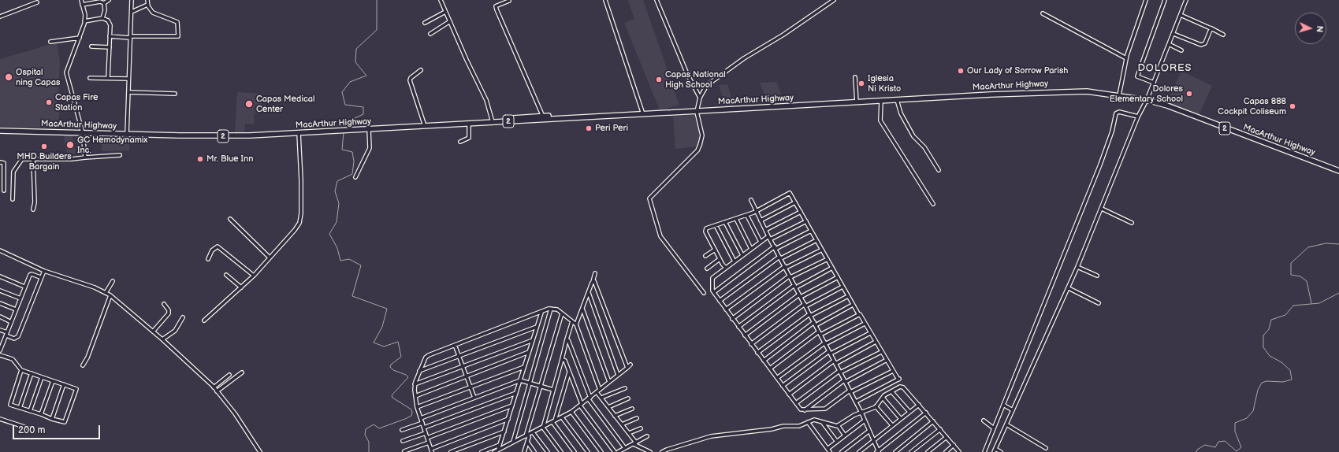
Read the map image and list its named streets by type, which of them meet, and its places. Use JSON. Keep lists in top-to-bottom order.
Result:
{
  "streets": {
    "highway": ["MacArthur Highway", "2"]
  },
  "districts": ["DOLORES"],
  "places": [
    "Our Lady of Sorrow Parish",
    "Ospital ning Capas",
    "Capas National High School",
    "Iglesia Ni Kristo",
    "Dolores Elementary School",
    "Capas Fire Station",
    "Capas Medical Center",
    "Capas 888 Cockpit Coliseum",
    "Peri Peri",
    "GC Hemodynamix Inc.",
    "MHD Builders Bargain",
    "Mr. Blue Inn"
  ],
  "scale_bar": "200 m",
  "north": "right"
}
